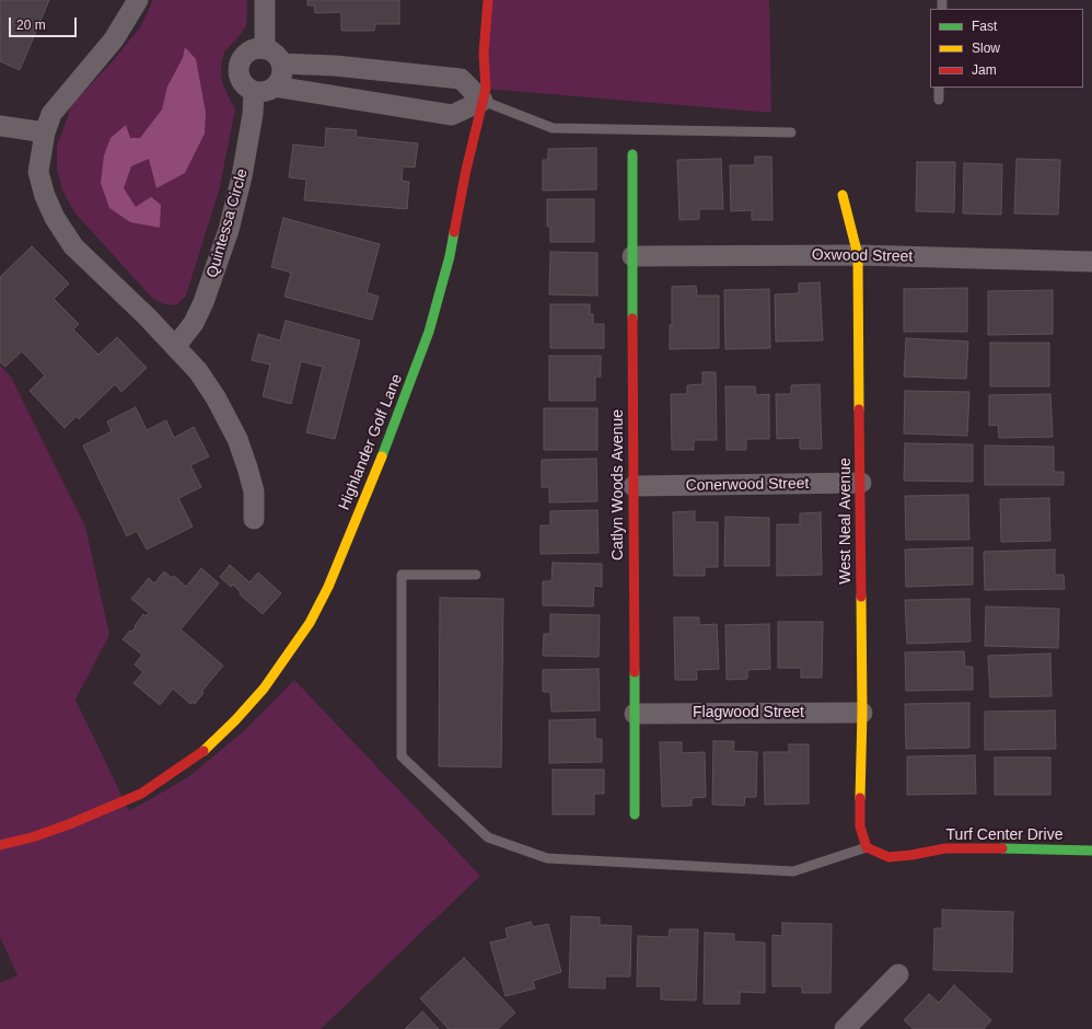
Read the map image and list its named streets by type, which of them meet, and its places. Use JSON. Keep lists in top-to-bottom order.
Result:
{
  "streets": {
    "street": [
      "Quintessa Circle",
      "Oxwood Street",
      "Highlander Golf Lane",
      "Catlyn Woods Avenue",
      "Conerwood Street",
      "West Neal Avenue",
      "Flagwood Street",
      "Turf Center Drive"
    ]
  },
  "crossings": [
    ["Oxwood Street", "Catlyn Woods Avenue"],
    ["Oxwood Street", "West Neal Avenue"],
    ["Catlyn Woods Avenue", "Conerwood Street"],
    ["Catlyn Woods Avenue", "Flagwood Street"],
    ["Conerwood Street", "West Neal Avenue"],
    ["West Neal Avenue", "Flagwood Street"],
    ["West Neal Avenue", "Turf Center Drive"]
  ],
  "legend": ["Fast", "Slow", "Jam"],
  "scale_bar": "20 m"
}
